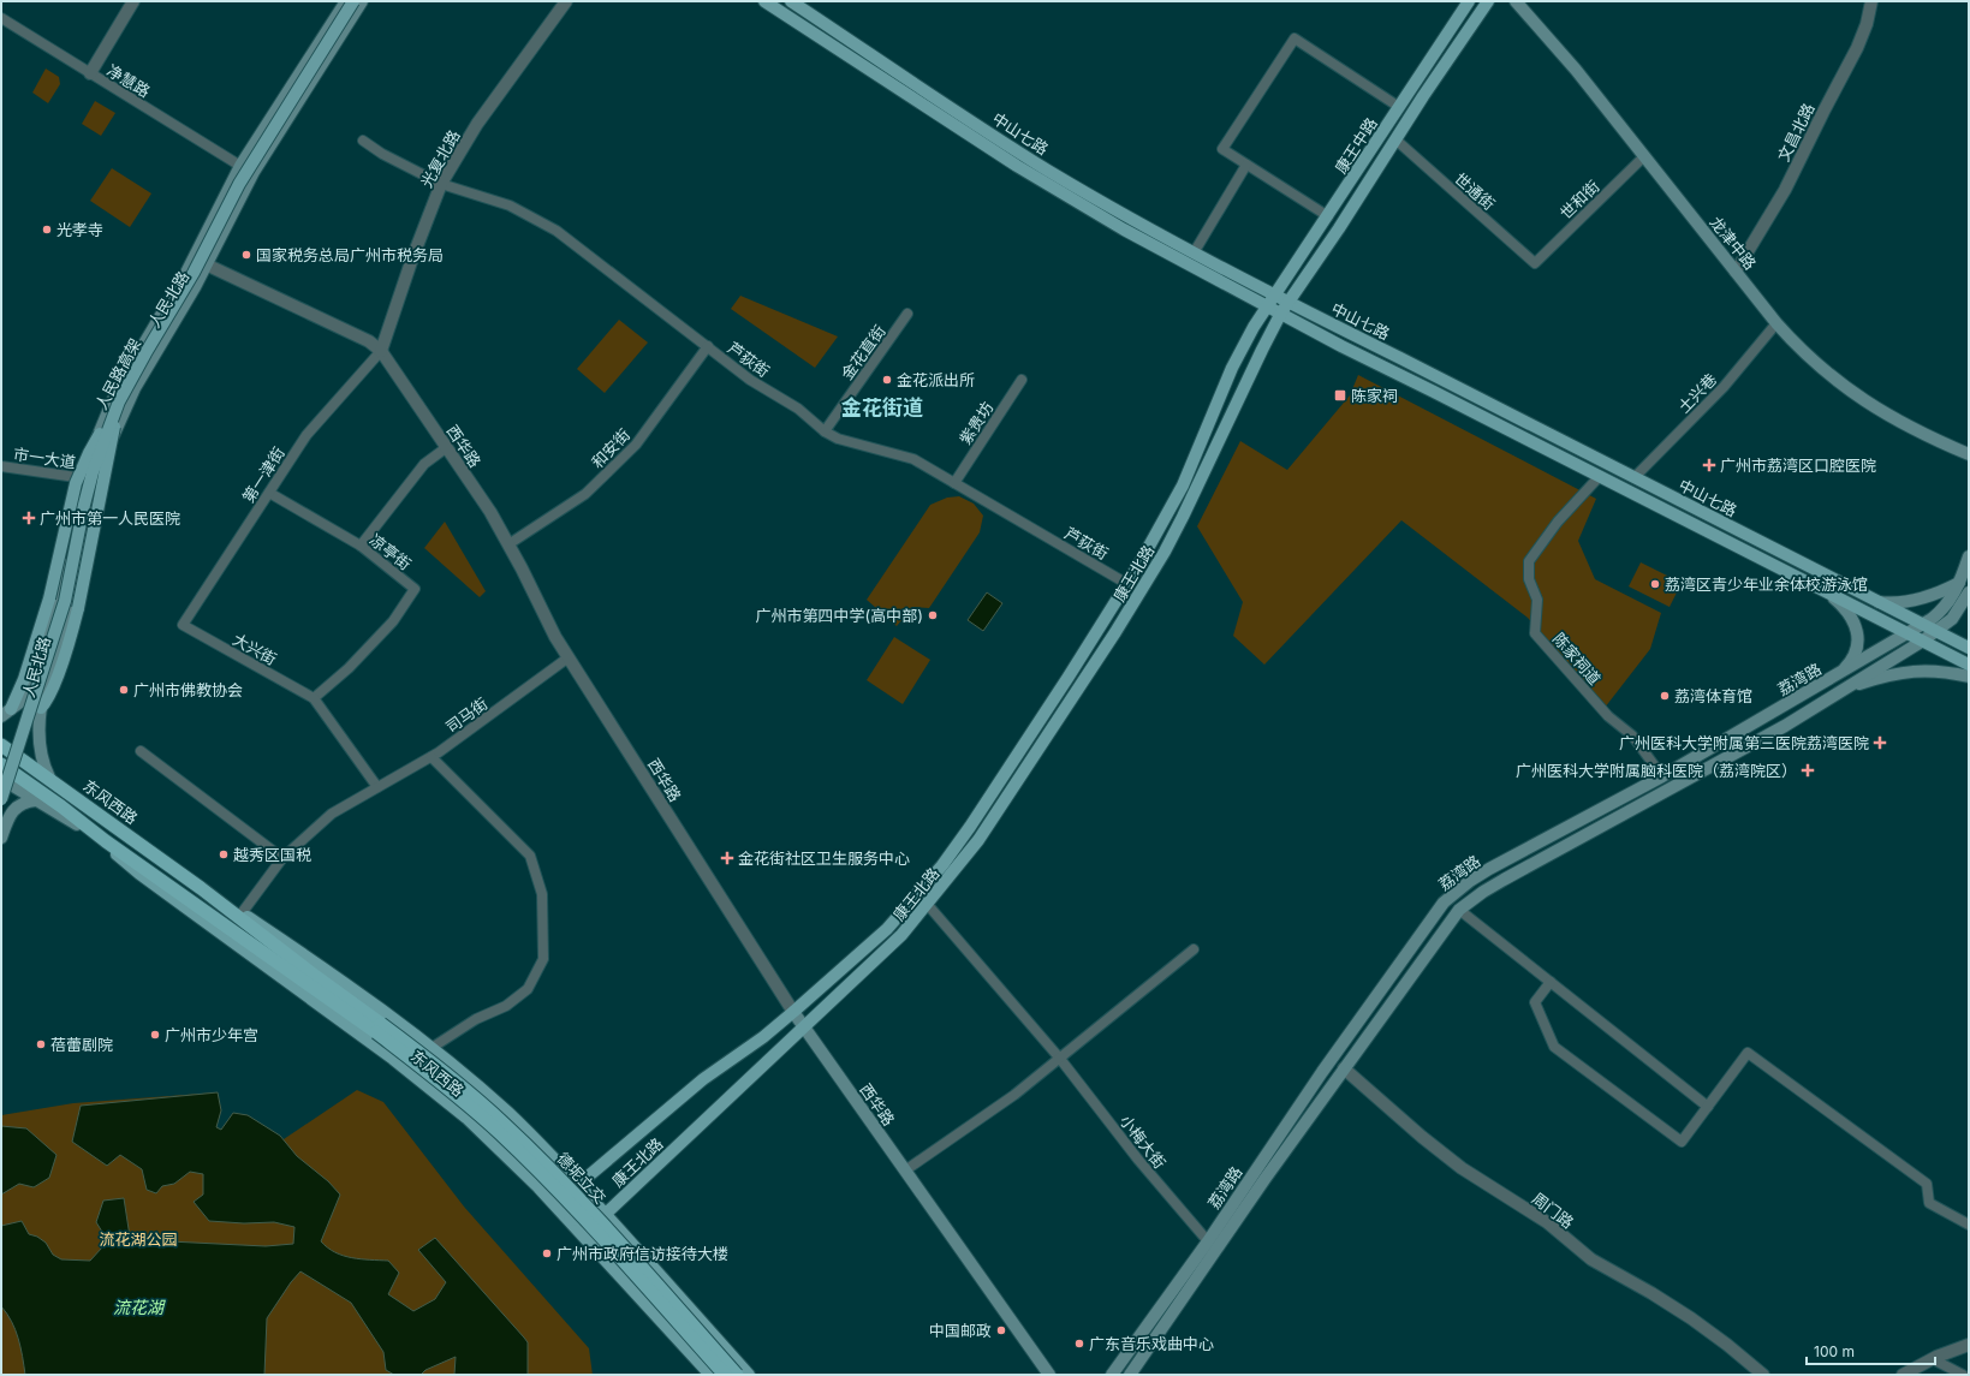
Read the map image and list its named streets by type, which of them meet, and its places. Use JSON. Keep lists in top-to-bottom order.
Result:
{
  "streets": {
    "highway": ["东风西路", "德坭立交"],
    "main road": [
      "中山七路",
      "康王中路",
      "龙津中路",
      "人民北路",
      "人民路高架",
      "西华路",
      "康王北路",
      "荔湾路"
    ],
    "street": [
      "净慧路",
      "文昌北路",
      "光复北路",
      "世通街",
      "世和街",
      "金花直街",
      "芦荻街",
      "土兴巷",
      "紫贵坊",
      "和安街",
      "市一大道",
      "第一津街",
      "凉亭街",
      "大兴街",
      "陈家祠道",
      "司马街",
      "小梅大街",
      "周门路"
    ]
  },
  "crossings": [
    ["净慧路", "人民北路"],
    ["文昌北路", "龙津中路"],
    ["中山七路", "康王中路"],
    ["中山七路", "土兴巷"],
    ["中山七路", "康王北路"],
    ["中山七路", "陈家祠道"],
    ["中山七路", "荔湾路"],
    ["康王中路", "世通街"],
    ["康王中路", "康王北路"],
    ["光复北路", "芦荻街"],
    ["光复北路", "西华路"],
    ["光复北路", "第一津街"],
    ["世通街", "世和街"],
    ["世和街", "龙津中路"],
    ["龙津中路", "土兴巷"],
    ["人民北路", "西华路"],
    ["人民北路", "市一大道"],
    ["人民北路", "东风西路"],
    ["金花直街", "芦荻街"],
    ["芦荻街", "紫贵坊"],
    ["芦荻街", "和安街"],
    ["芦荻街", "康王北路"],
    ["西华路", "和安街"],
    ["西华路", "第一津街"],
    ["西华路", "康王北路"],
    ["西华路", "司马街"],
    ["第一津街", "凉亭街"],
    ["第一津街", "大兴街"],
    ["凉亭街", "大兴街"],
    ["康王北路", "东风西路"],
    ["康王北路", "小梅大街"],
    ["陈家祠道", "荔湾路"],
    ["荔湾路", "小梅大街"],
    ["荔湾路", "周门路"],
    ["司马街", "东风西路"],
    ["东风西路", "德坭立交"]
  ],
  "districts": ["金花街道"],
  "water": ["流花湖"],
  "parks": ["流花湖公园"],
  "places": {
    "other": [
      "光孝寺",
      "国家税务总局广州市税务局",
      "金花派出所",
      "荔湾区青少年业余体校游泳馆",
      "广州市第四中学(高中部)",
      "广州市佛教协会",
      "荔湾体育馆",
      "越秀区国税",
      "广州市少年宫",
      "蓓蕾剧院",
      "广州市政府信访接待大楼",
      "中国邮政",
      "广东音乐戏曲中心"
    ],
    "transit": ["陈家祠"],
    "health": [
      "广州市荔湾区口腔医院",
      "广州市第一人民医院",
      "广州医科大学附属第三医院荔湾医院",
      "广州医科大学附属脑科医院（荔湾院区）",
      "金花街社区卫生服务中心"
    ]
  },
  "scale_bar": "100 m"
}
